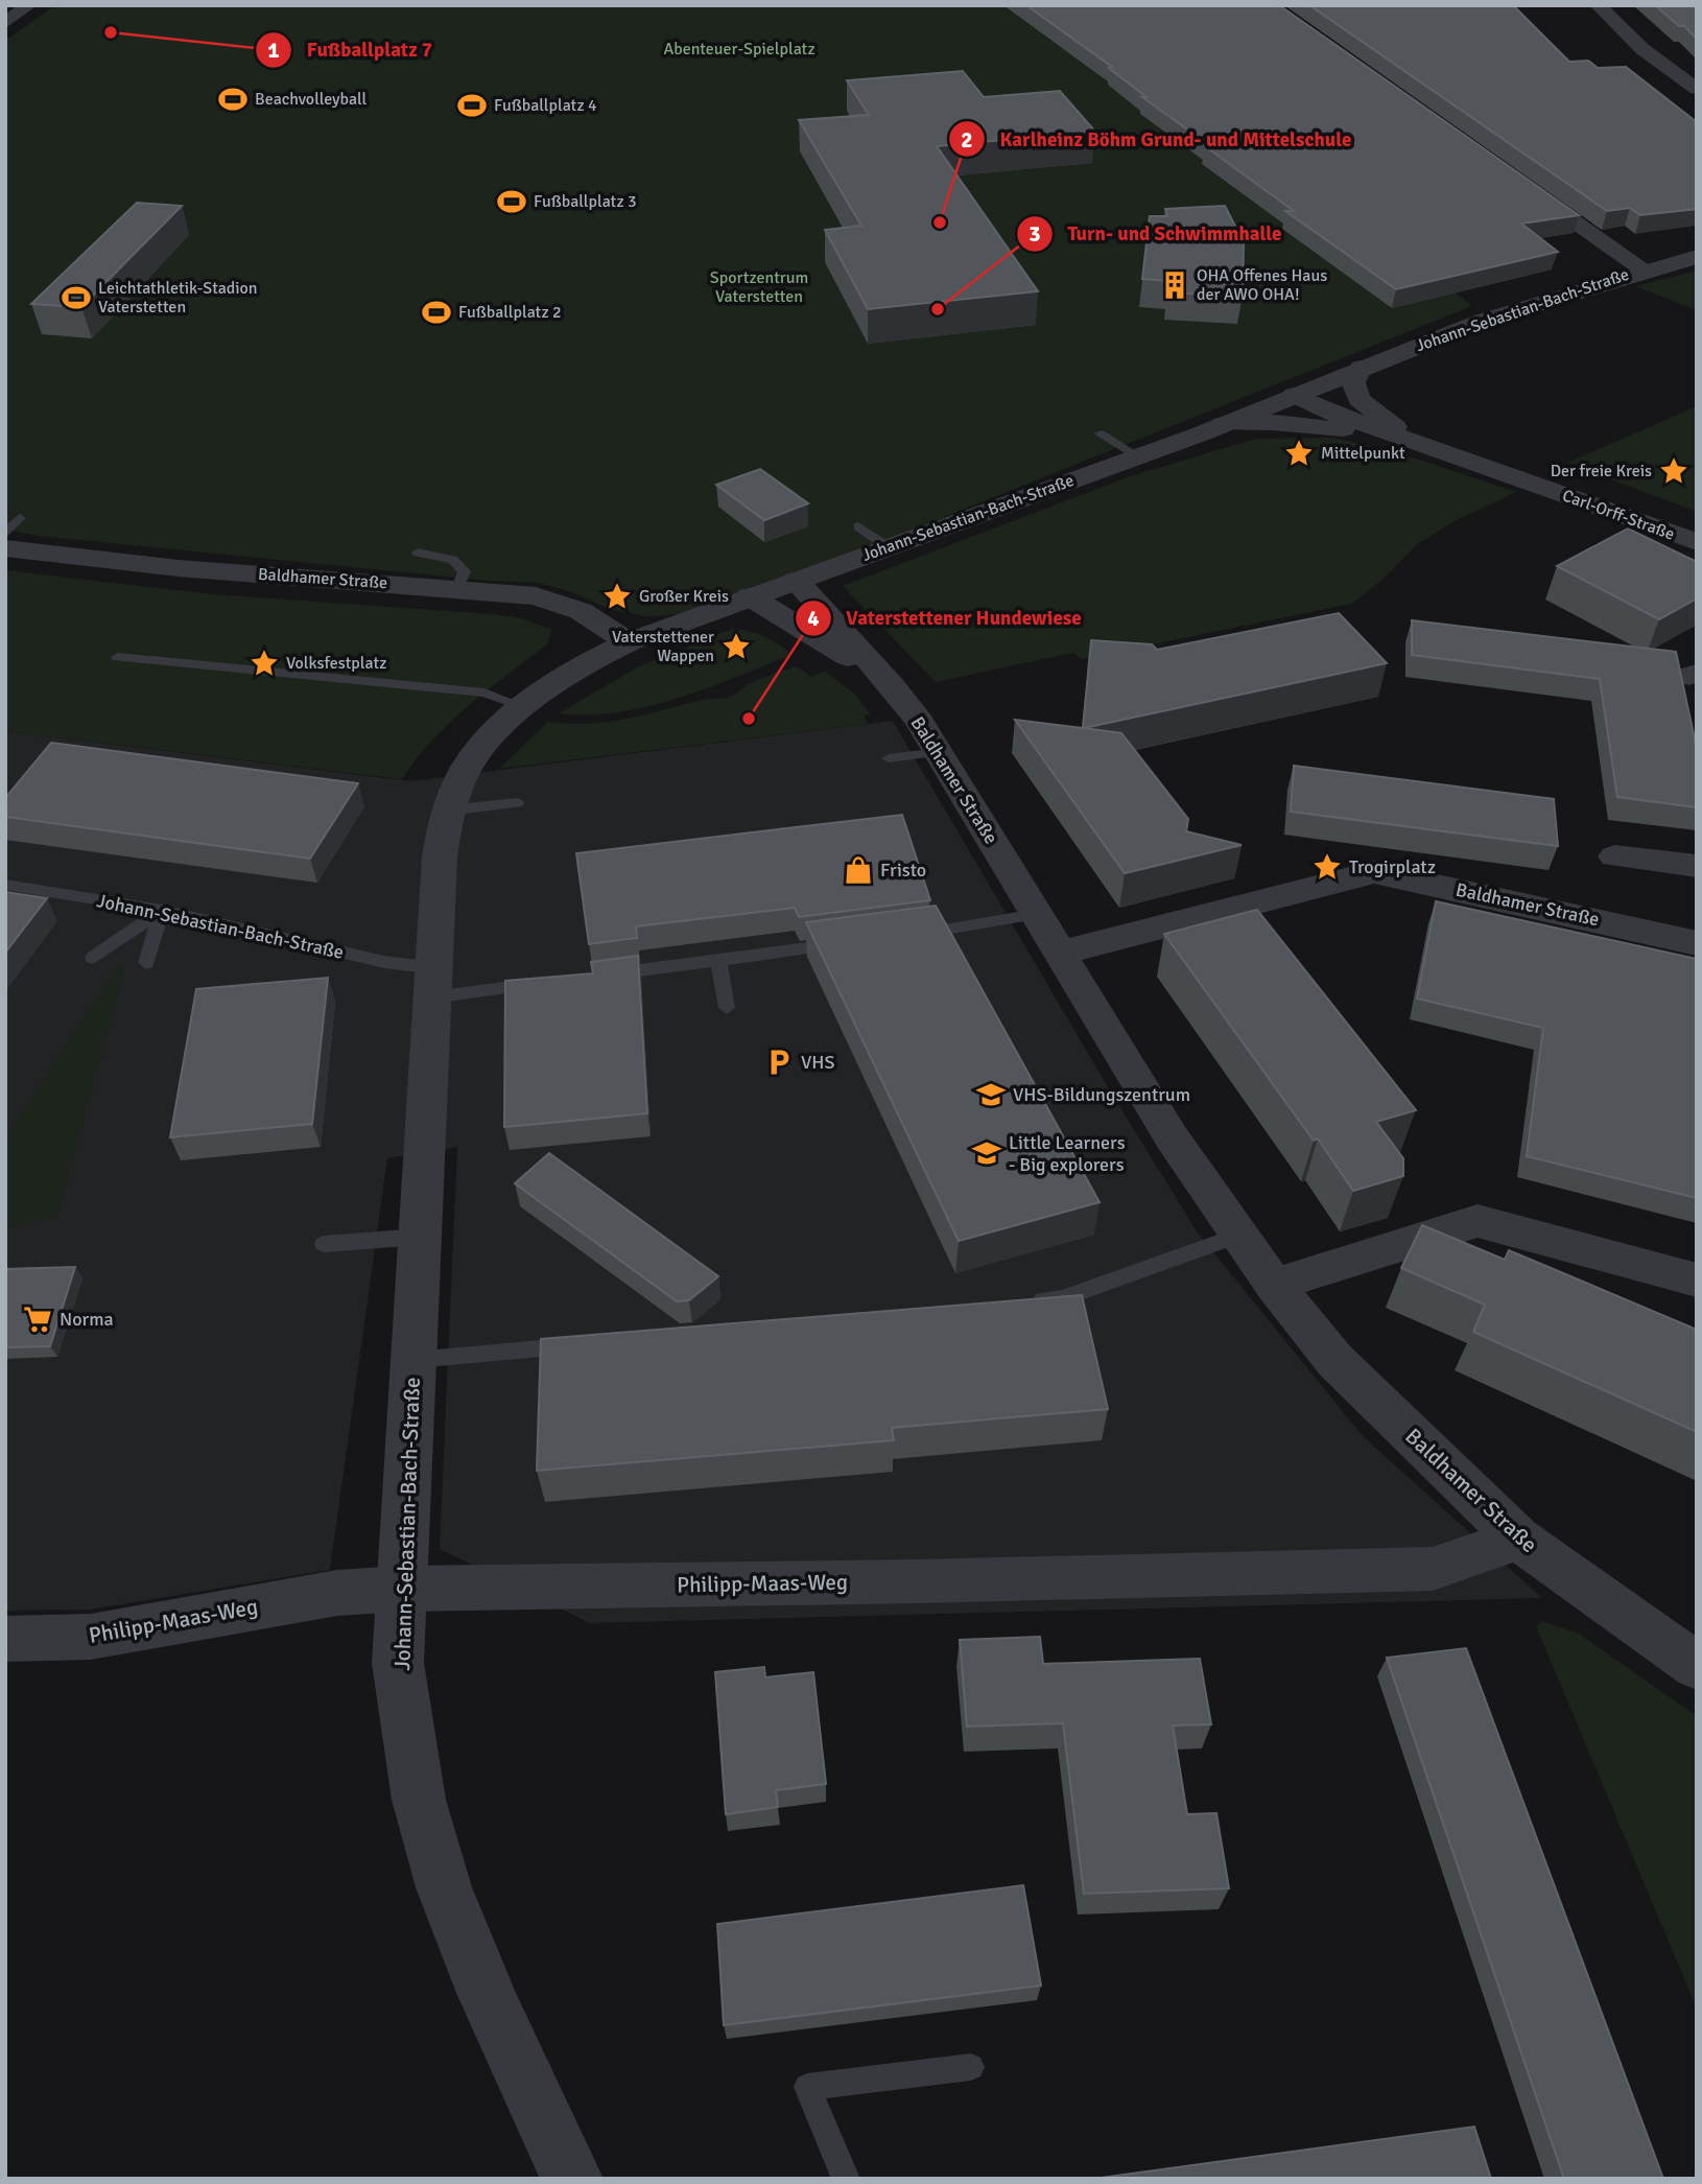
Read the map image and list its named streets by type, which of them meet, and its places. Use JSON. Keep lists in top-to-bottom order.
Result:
{
  "streets": {
    "street": [
      "Johann-Sebastian-Bach-Straße",
      "Carl-Orff-Straße",
      "Baldhamer Straße",
      "Philipp-Maas-Weg"
    ]
  },
  "crossings": [
    ["Johann-Sebastian-Bach-Straße", "Carl-Orff-Straße"],
    ["Johann-Sebastian-Bach-Straße", "Baldhamer Straße"],
    ["Johann-Sebastian-Bach-Straße", "Philipp-Maas-Weg"],
    ["Baldhamer Straße", "Philipp-Maas-Weg"]
  ],
  "parks": ["Abenteuer-Spielplatz", "Sportzentrum Vaterstetten"],
  "places": {
    "other": [
      "Fußballplatz 7",
      "Karlheinz Böhm Grund- und Mittelschule",
      "Turn- und Schwimmhalle",
      "Vaterstettener Hundewiese"
    ],
    "sports": [
      "Beachvolleyball",
      "Fußballplatz 4",
      "Fußballplatz 3",
      "Leichtathletik-Stadion Vaterstetten",
      "Fußballplatz 2"
    ],
    "building": ["OHA Offenes Haus der AWO OHA!"],
    "place": [
      "Mittelpunkt",
      "Der freie Kreis",
      "Großer Kreis",
      "Vaterstettener Wappen",
      "Volksfestplatz",
      "Trogirplatz"
    ],
    "shop": ["Fristo"],
    "parking": ["VHS"],
    "school or university": ["VHS-Bildungszentrum", "Little Learners - Big explorers"],
    "supermarket": ["Norma"]
  }
}
